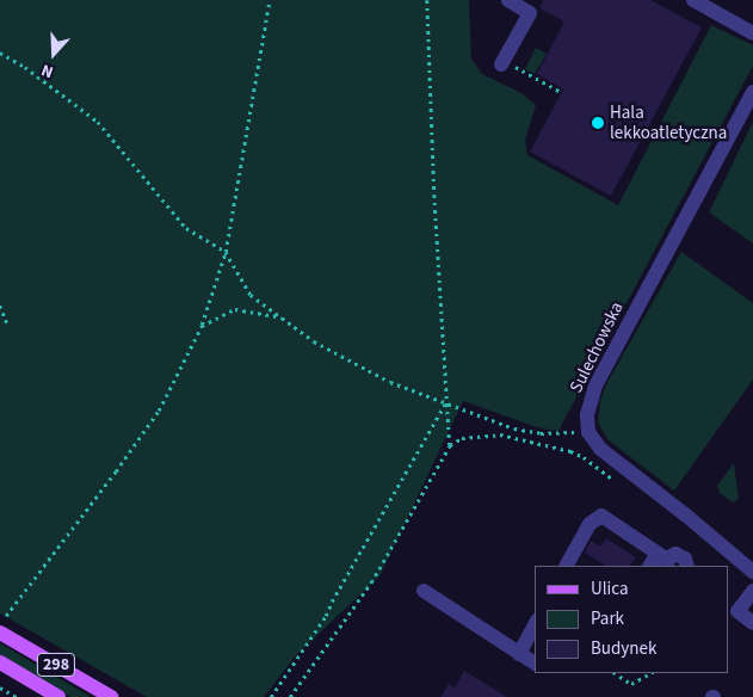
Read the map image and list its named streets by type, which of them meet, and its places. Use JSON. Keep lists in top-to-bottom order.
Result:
{
  "streets": {
    "main road": ["298"],
    "street": ["Sulechowska"]
  },
  "places": ["Hala lekkoatletyczna"],
  "legend": ["Ulica", "Park", "Budynek"],
  "north": "bottom"
}
